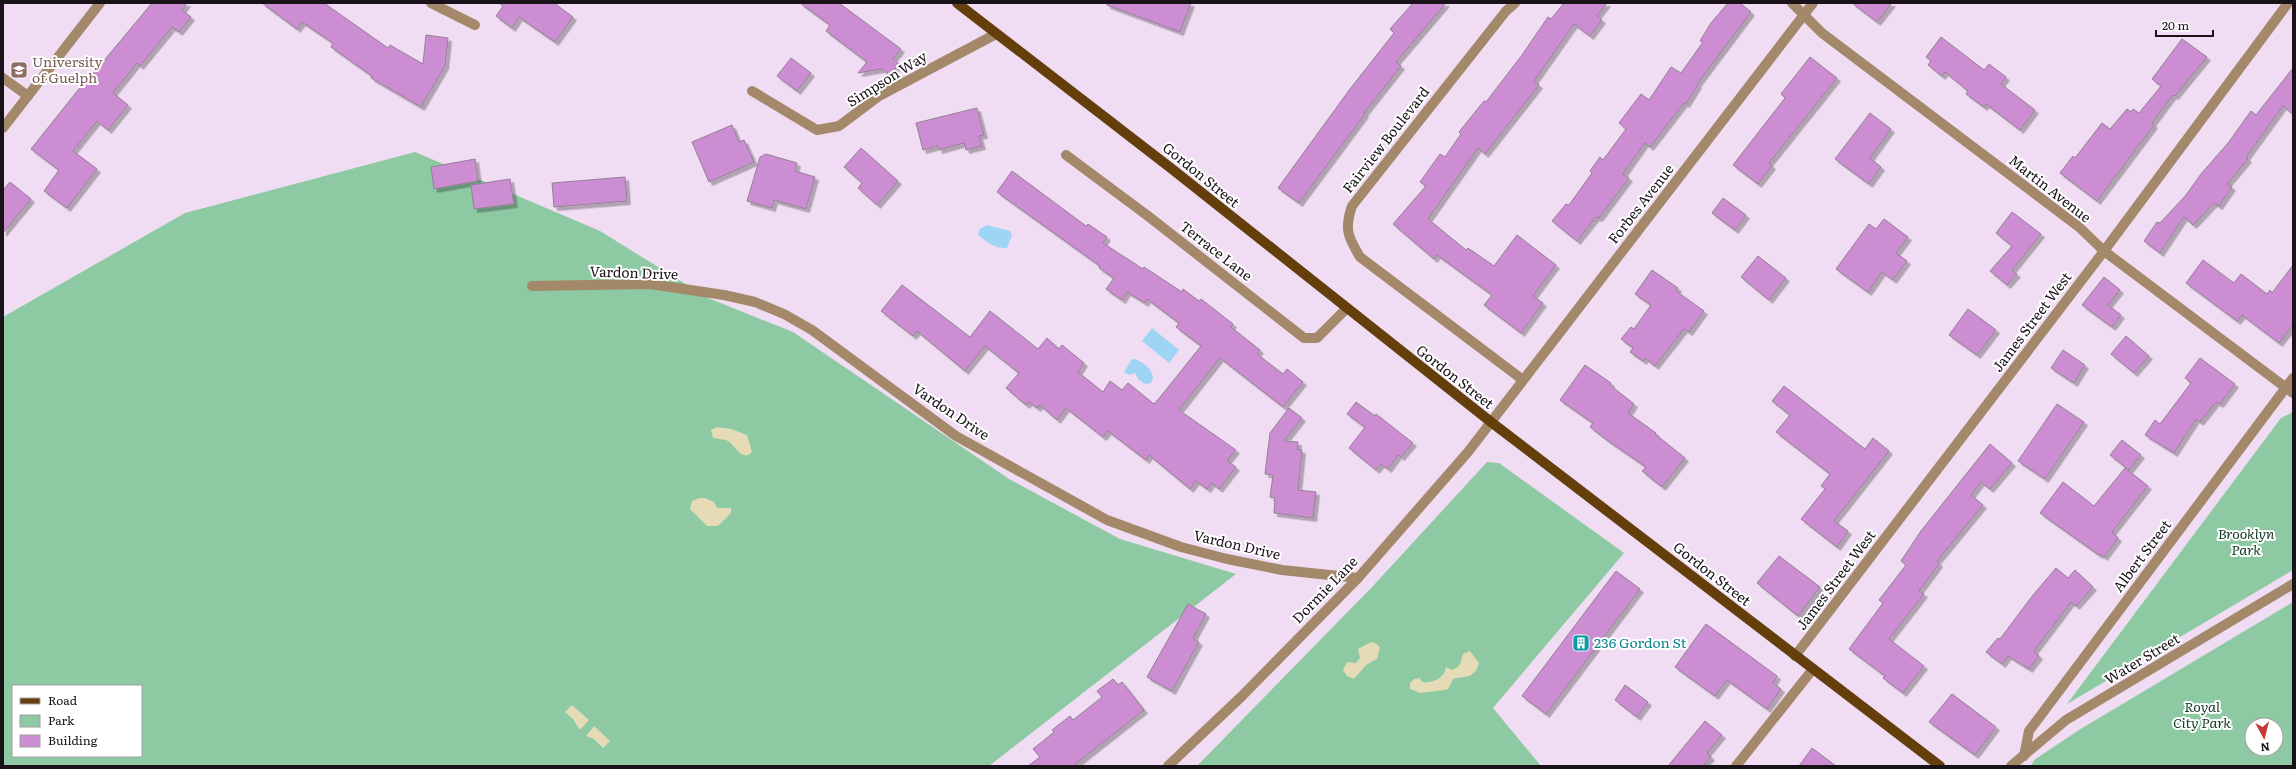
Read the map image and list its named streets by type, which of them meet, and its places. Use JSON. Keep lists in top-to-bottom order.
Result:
{
  "streets": {
    "main road": ["Gordon Street"],
    "street": [
      "Simpson Way",
      "Fairview Boulevard",
      "Martin Avenue",
      "Forbes Avenue",
      "Terrace Lane",
      "Vardon Drive",
      "James Street West",
      "Albert Street",
      "Dormie Lane",
      "Water Street"
    ]
  },
  "crossings": [
    ["Simpson Way", "Gordon Street"],
    ["Fairview Boulevard", "Forbes Avenue"],
    ["Gordon Street", "Forbes Avenue"],
    ["Gordon Street", "Terrace Lane"],
    ["Gordon Street", "James Street West"],
    ["Gordon Street", "Dormie Lane"],
    ["Martin Avenue", "Forbes Avenue"],
    ["Martin Avenue", "James Street West"],
    ["Martin Avenue", "Albert Street"],
    ["Forbes Avenue", "Dormie Lane"],
    ["Vardon Drive", "Dormie Lane"],
    ["Albert Street", "Water Street"]
  ],
  "parks": ["Brooklyn Park", "Royal City Park"],
  "places": {
    "school or university": ["University of Guelph"],
    "building": ["236 Gordon St"]
  },
  "legend": ["Road", "Park", "Building"],
  "scale_bar": "20 m",
  "north": "bottom"
}
